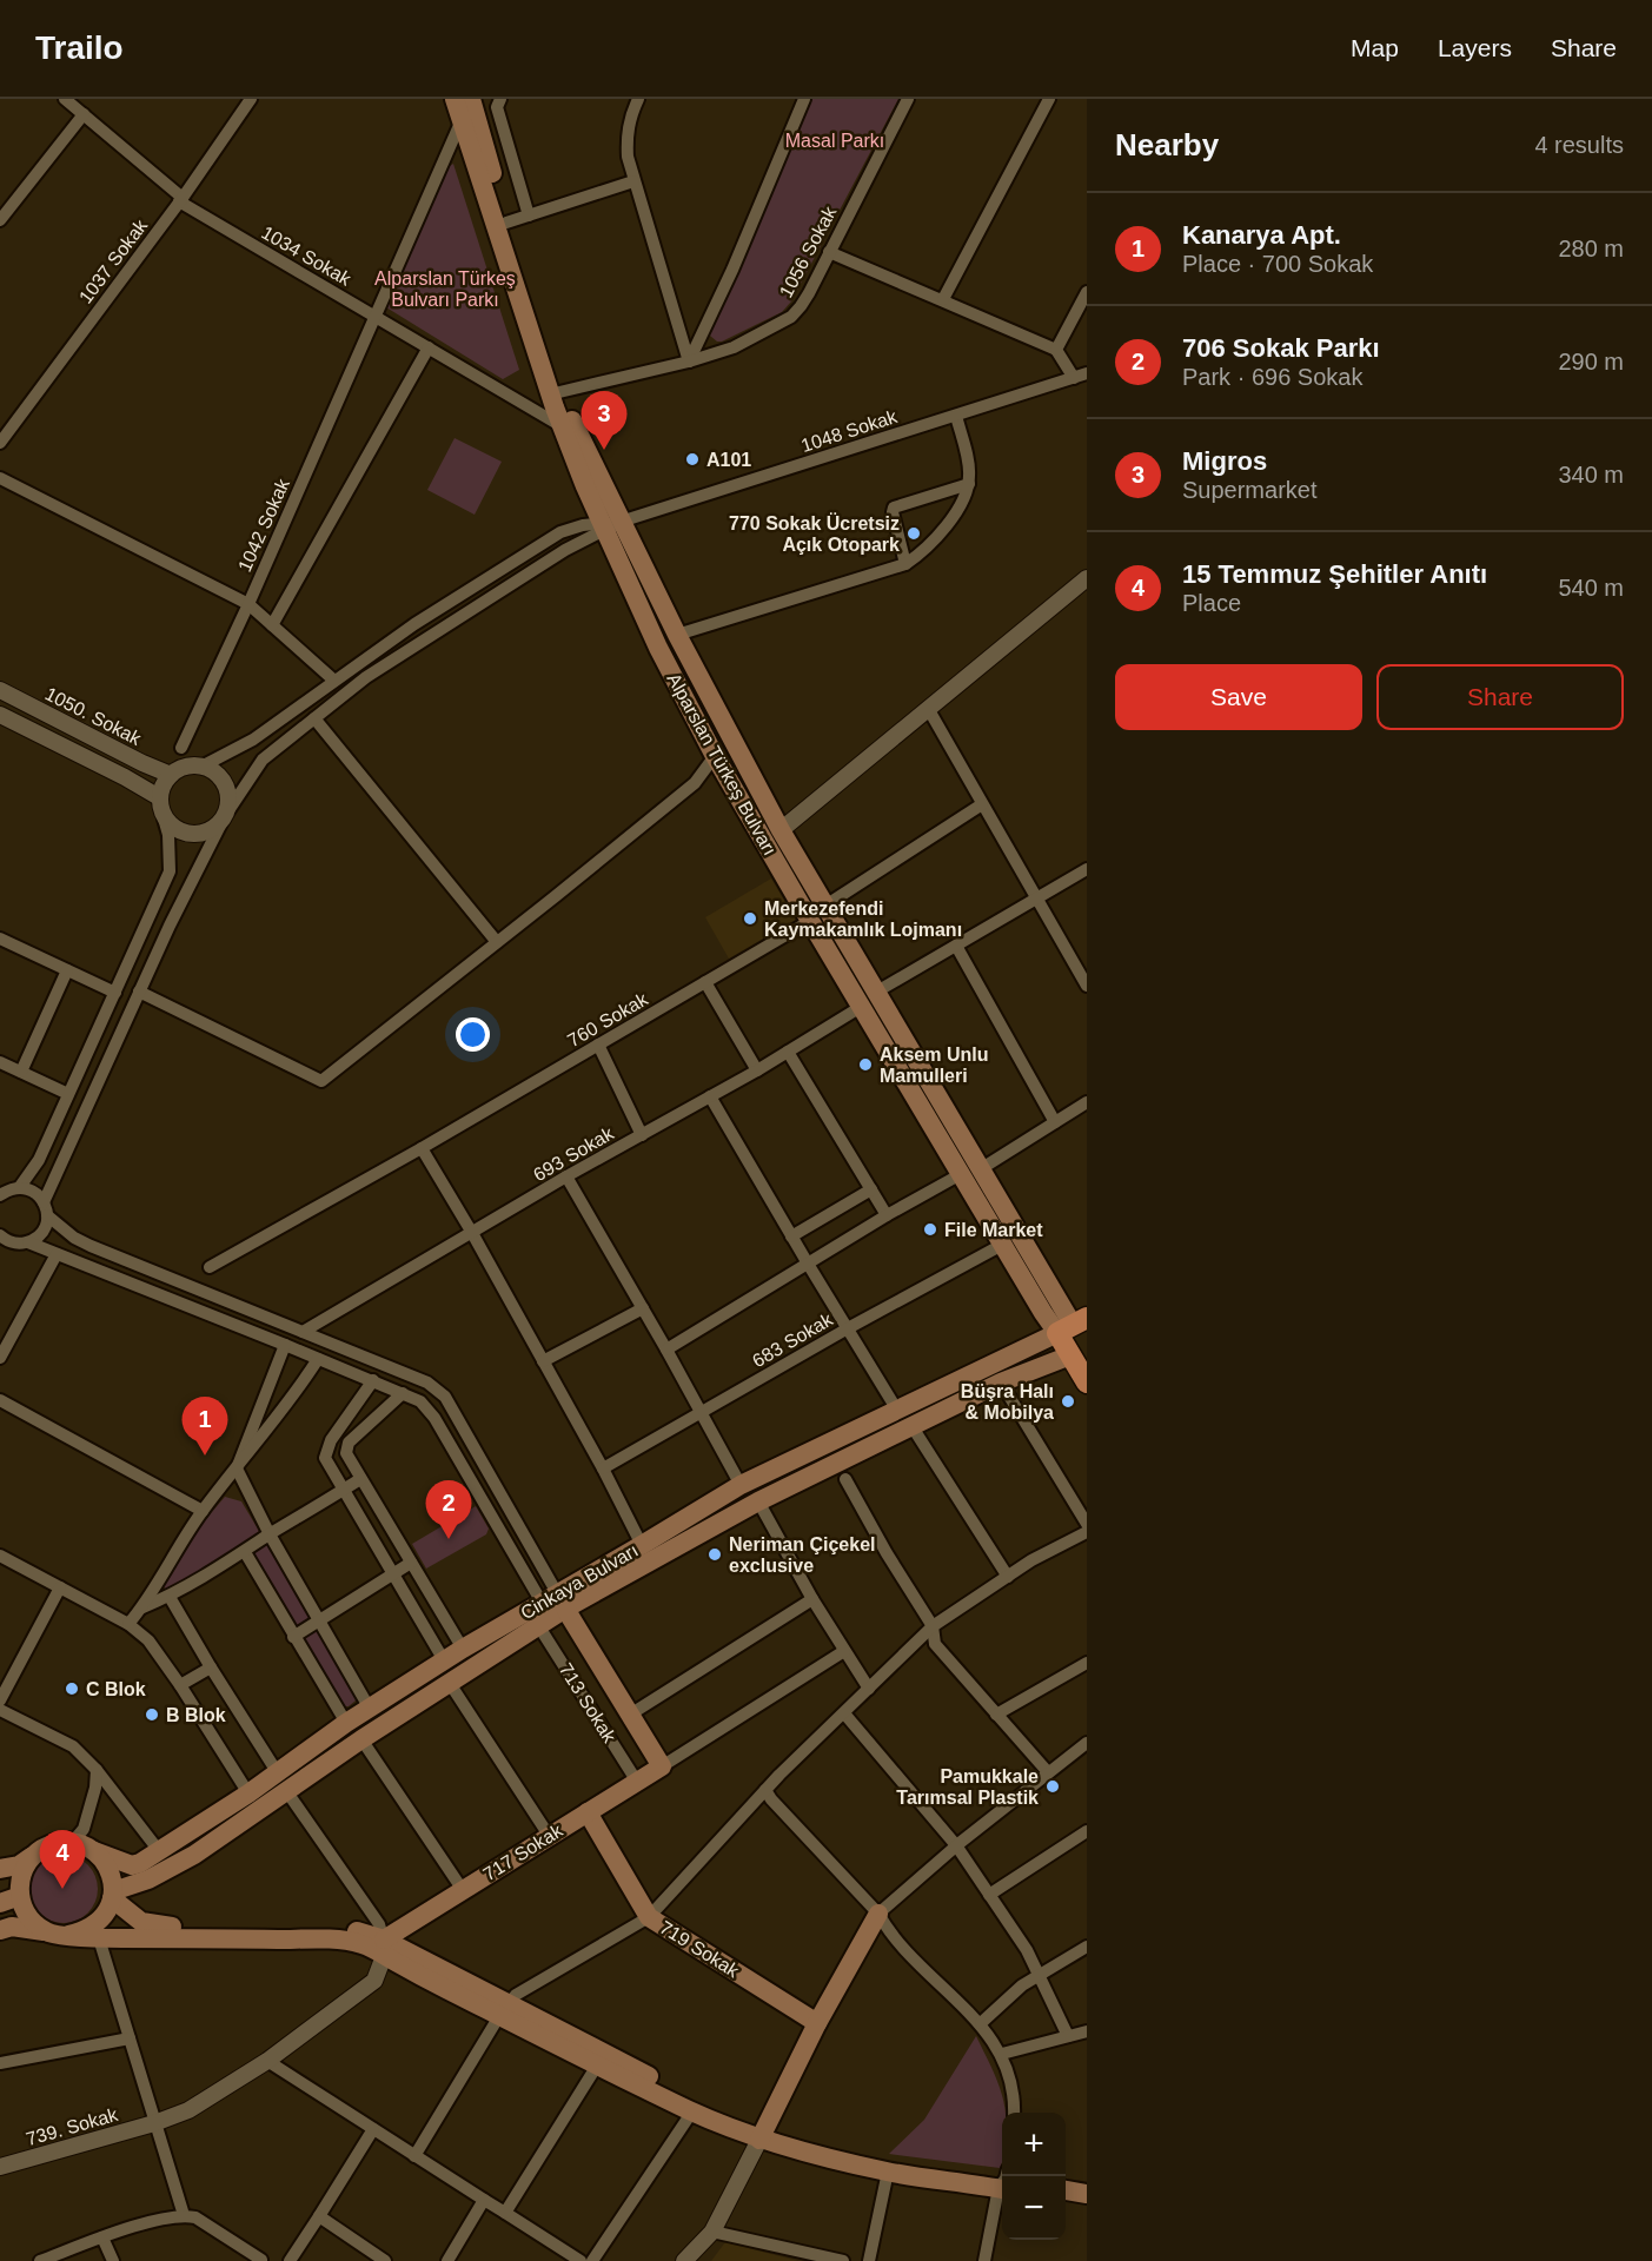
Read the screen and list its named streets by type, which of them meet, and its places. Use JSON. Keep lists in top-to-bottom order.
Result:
{
  "streets": {
    "main road": [
      "Alparslan Türkeş Bulvarı",
      "Cinkaya Bulvarı",
      "713 Sokak",
      "717 Sokak",
      "719 Sokak"
    ],
    "street": [
      "1056 Sokak",
      "1034 Sokak",
      "1037 Sokak",
      "1048 Sokak",
      "1042 Sokak",
      "1050. Sokak",
      "760 Sokak",
      "693 Sokak",
      "683 Sokak",
      "739. Sokak"
    ]
  },
  "crossings": [
    ["1056 Sokak", "Alparslan Türkeş Bulvarı"],
    ["1034 Sokak", "1037 Sokak"],
    ["1034 Sokak", "1042 Sokak"],
    ["1034 Sokak", "Alparslan Türkeş Bulvarı"],
    ["1048 Sokak", "Alparslan Türkeş Bulvarı"],
    ["1042 Sokak", "Alparslan Türkeş Bulvarı"],
    ["Alparslan Türkeş Bulvarı", "760 Sokak"],
    ["Alparslan Türkeş Bulvarı", "693 Sokak"],
    ["Alparslan Türkeş Bulvarı", "683 Sokak"],
    ["Alparslan Türkeş Bulvarı", "Cinkaya Bulvarı"],
    ["Cinkaya Bulvarı", "713 Sokak"],
    ["713 Sokak", "717 Sokak"],
    ["717 Sokak", "719 Sokak"],
    ["717 Sokak", "739. Sokak"]
  ],
  "parks": ["Masal Parkı", "Alparslan Türkeş Bulvarı Parkı"],
  "places": [
    "A101",
    "770 Sokak Ücretsiz Açık Otopark",
    "Merkezefendi Kaymakamlık Lojmanı",
    "Aksem Unlu Mamulleri",
    "File Market",
    "Büşra Halı & Mobilya",
    "Neriman Çiçekel exclusive",
    "C Blok",
    "B Blok",
    "Pamukkale Tarımsal Plastik"
  ],
  "page": {
    "header": "Trailo",
    "nav": ["Map", "Layers", "Share"],
    "heading": ["Nearby", "4 results"],
    "list": [
      {
        "mark": "1",
        "name": "Kanarya Apt.",
        "note": "Place · 700 Sokak",
        "value": "280 m"
      },
      {
        "mark": "2",
        "name": "706 Sokak Parkı",
        "note": "Park · 696 Sokak",
        "value": "290 m"
      },
      {
        "mark": "3",
        "name": "Migros",
        "note": "Supermarket",
        "value": "340 m"
      },
      {
        "mark": "4",
        "name": "15 Temmuz Şehitler Anıtı",
        "note": "Place",
        "value": "540 m"
      }
    ],
    "pins": [
      "3",
      "1",
      "2",
      "4"
    ],
    "buttons": ["Save", "Share"],
    "map_buttons": ["+", "−"]
  }
}
